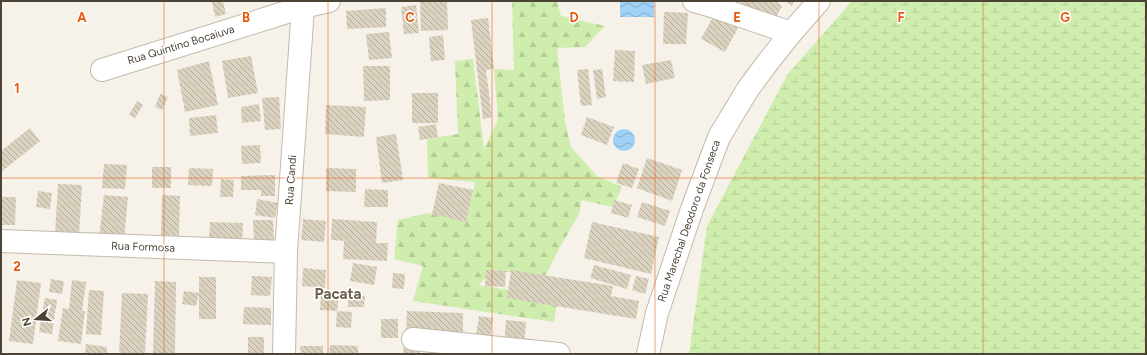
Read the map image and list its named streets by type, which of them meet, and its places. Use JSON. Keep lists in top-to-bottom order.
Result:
{
  "streets": {
    "street": [
      "Rua Quintino Bocaiuva",
      "Rua Candi",
      "Rua Marechal Deodoro da Fonseca",
      "Rua Formosa"
    ]
  },
  "crossings": [
    ["Rua Quintino Bocaiuva", "Rua Candi"],
    ["Rua Candi", "Rua Formosa"]
  ],
  "districts": ["Pacata"],
  "north": "left",
  "grid": {
    "columns": [
      "A",
      "B",
      "C",
      "D",
      "E",
      "F",
      "G"
    ],
    "rows": ["1", "2"]
  }
}
